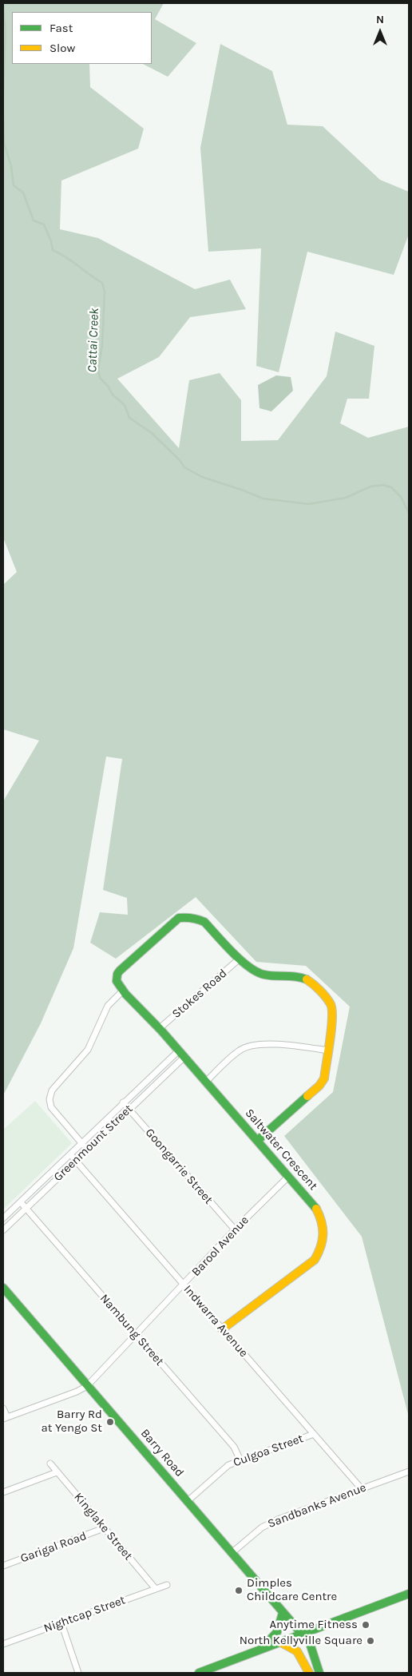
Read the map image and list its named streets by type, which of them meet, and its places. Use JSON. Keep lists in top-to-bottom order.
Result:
{
  "streets": {
    "street": [
      "Stokes Road",
      "Greenmount Street",
      "Saltwater Crescent",
      "Goongarrie Street",
      "Barool Avenue",
      "Indwarra Avenue",
      "Nambung Street",
      "Culgoa Street",
      "Barry Road",
      "Sandbanks Avenue",
      "Kinglake Street",
      "Garigal Road",
      "Nightcap Street"
    ]
  },
  "crossings": [
    ["Stokes Road", "Saltwater Crescent"],
    ["Greenmount Street", "Saltwater Crescent"],
    ["Greenmount Street", "Goongarrie Street"],
    ["Greenmount Street", "Indwarra Avenue"],
    ["Greenmount Street", "Nambung Street"],
    ["Saltwater Crescent", "Barool Avenue"],
    ["Saltwater Crescent", "Indwarra Avenue"],
    ["Goongarrie Street", "Barool Avenue"],
    ["Barool Avenue", "Indwarra Avenue"],
    ["Barool Avenue", "Nambung Street"],
    ["Barool Avenue", "Barry Road"],
    ["Indwarra Avenue", "Culgoa Street"],
    ["Indwarra Avenue", "Sandbanks Avenue"],
    ["Nambung Street", "Culgoa Street"],
    ["Culgoa Street", "Barry Road"],
    ["Barry Road", "Sandbanks Avenue"],
    ["Kinglake Street", "Garigal Road"],
    ["Kinglake Street", "Nightcap Street"]
  ],
  "water": ["Cattai Creek"],
  "places": [
    "Barry Rd at Yengo St",
    "Dimples Childcare Centre",
    "Anytime Fitness",
    "North Kellyville Square"
  ],
  "legend": ["Fast", "Slow"],
  "north": "top"
}
